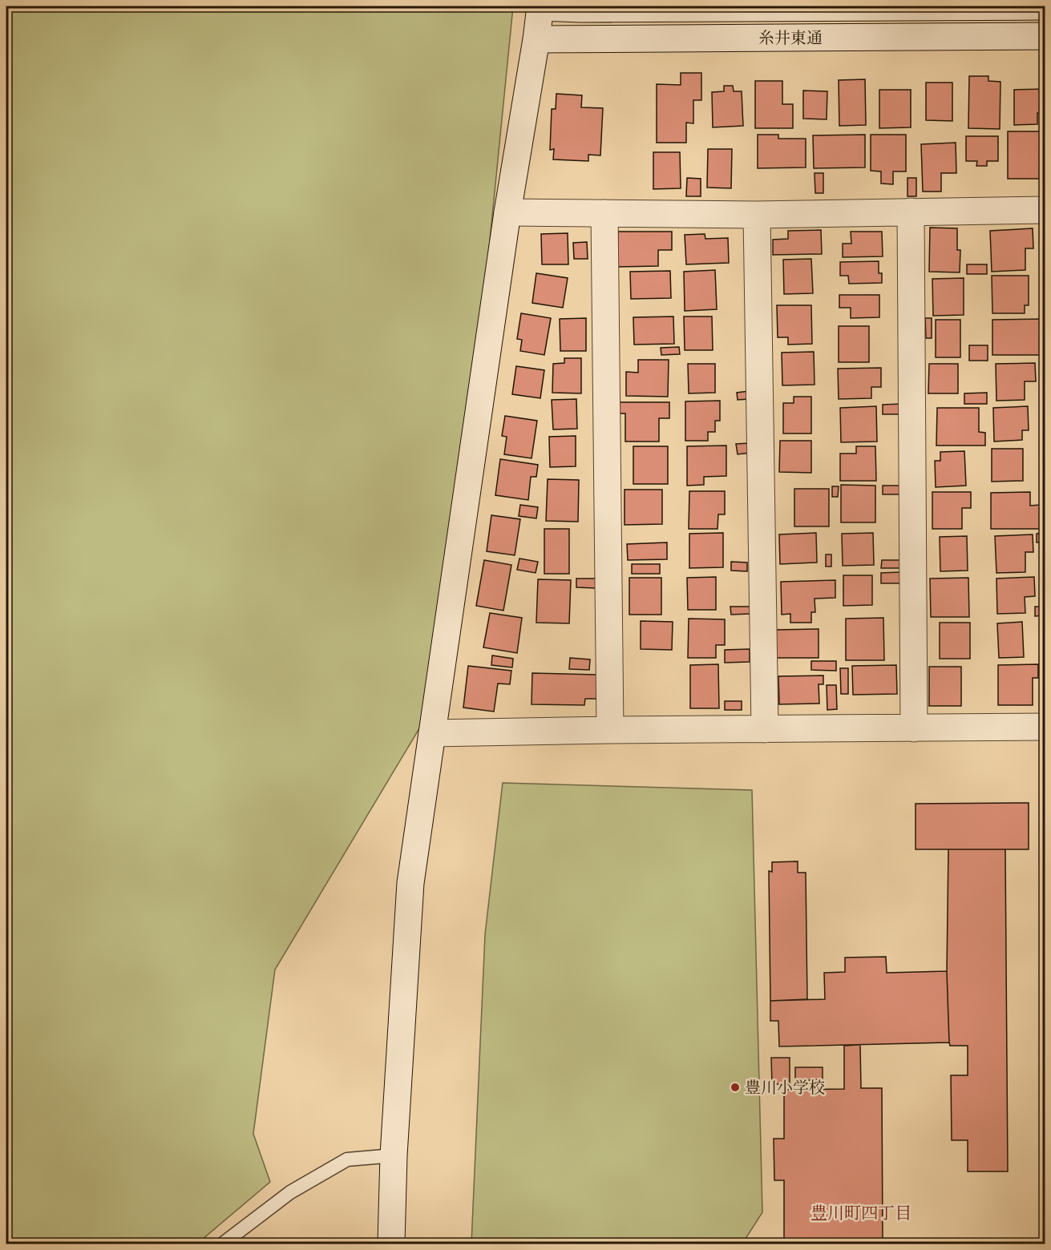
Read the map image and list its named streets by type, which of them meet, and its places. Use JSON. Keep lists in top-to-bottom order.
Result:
{
  "streets": {
    "street": ["糸井東通"]
  },
  "districts": ["豊川町四丁目"],
  "places": ["豊川小学校"]
}
